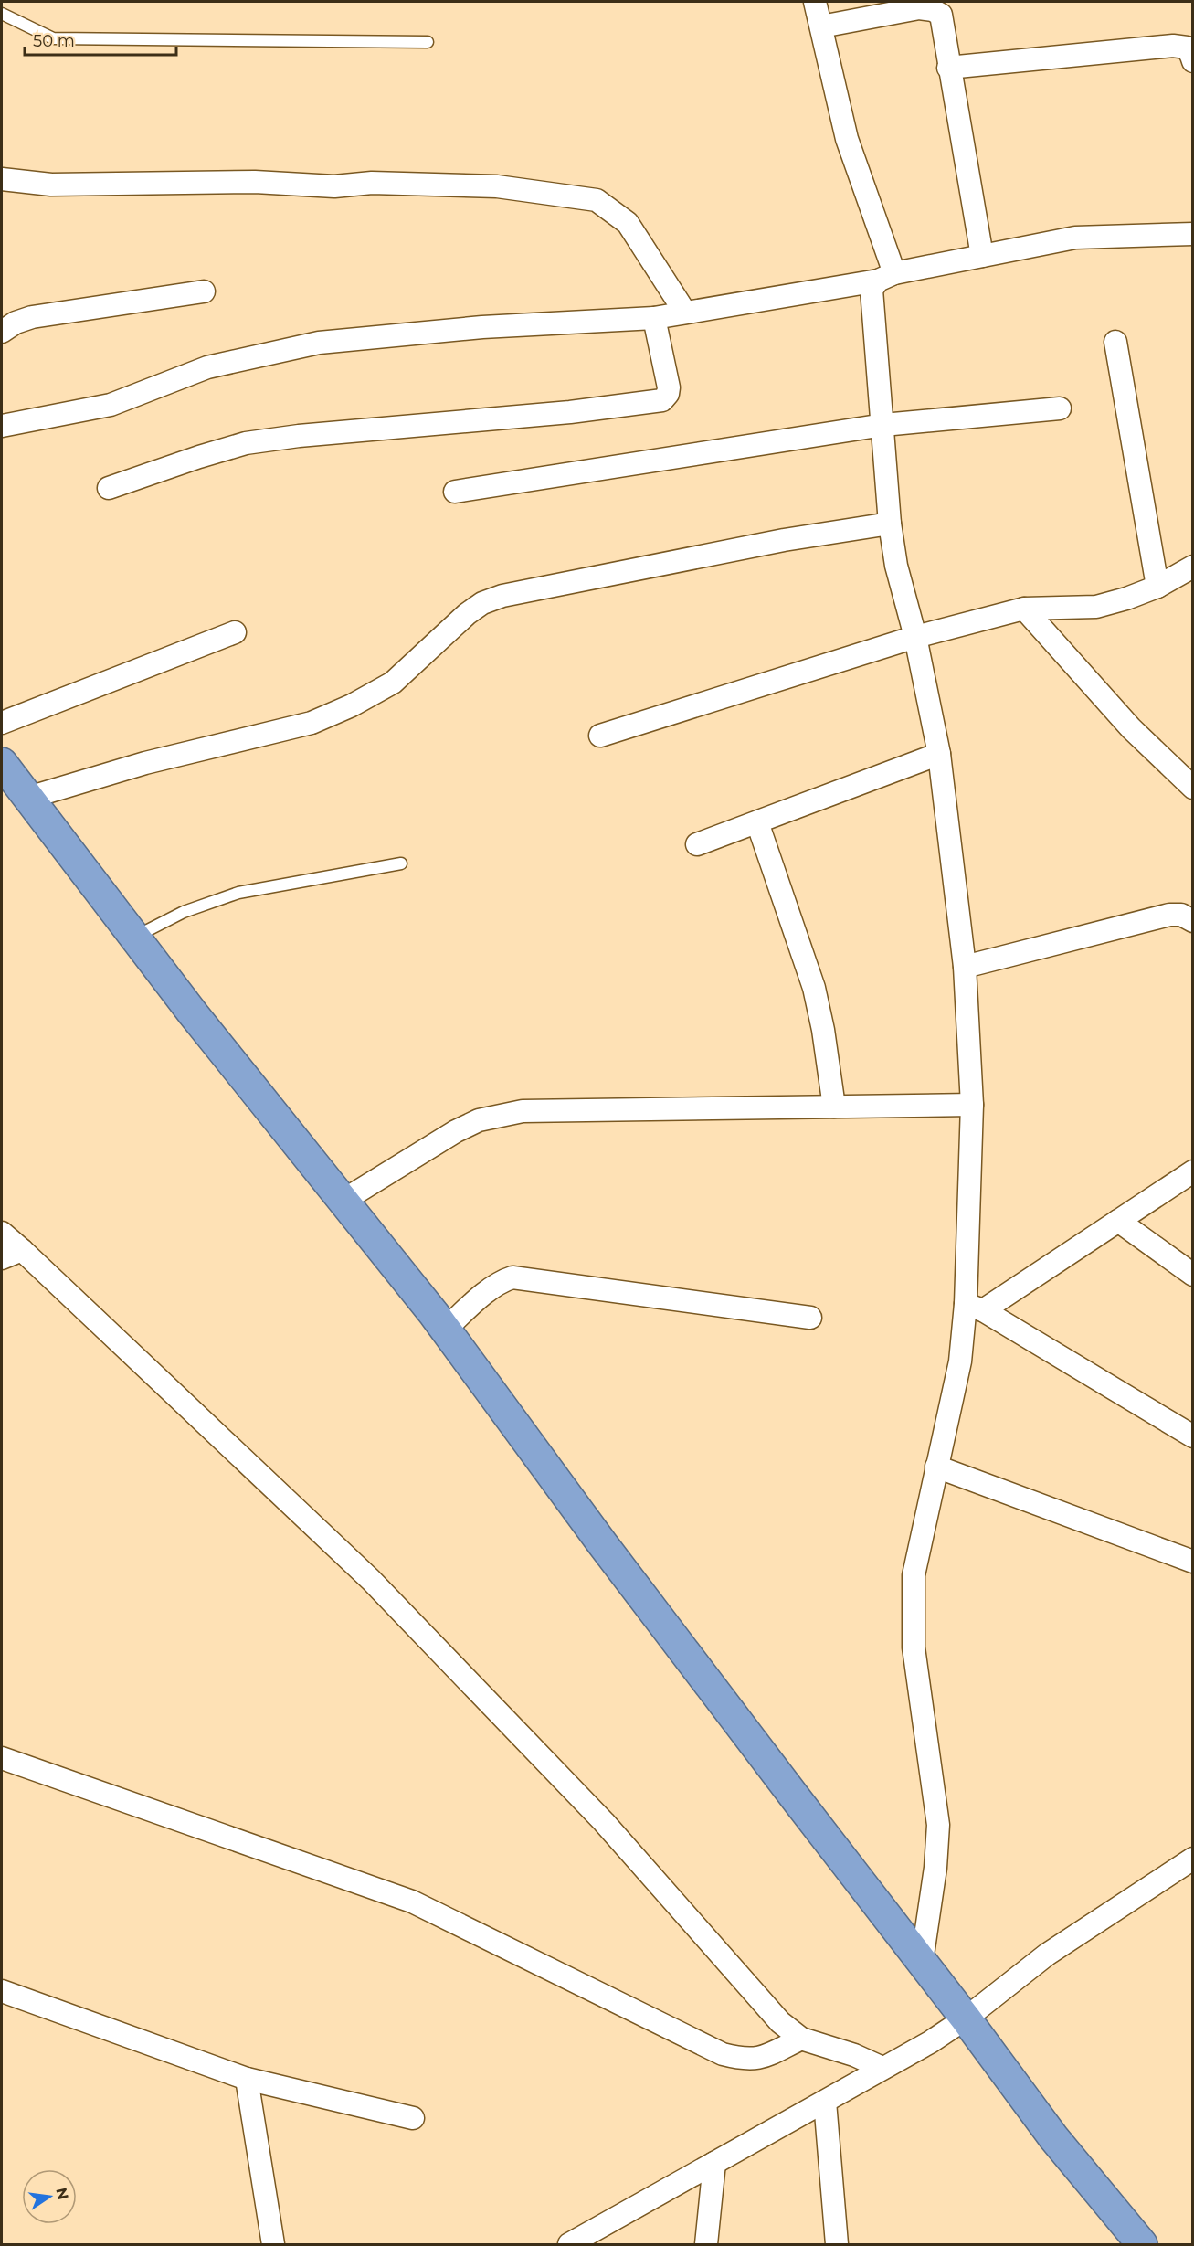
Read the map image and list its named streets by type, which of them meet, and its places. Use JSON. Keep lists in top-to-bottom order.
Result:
{
  "scale_bar": "50 m",
  "north": "right"
}
